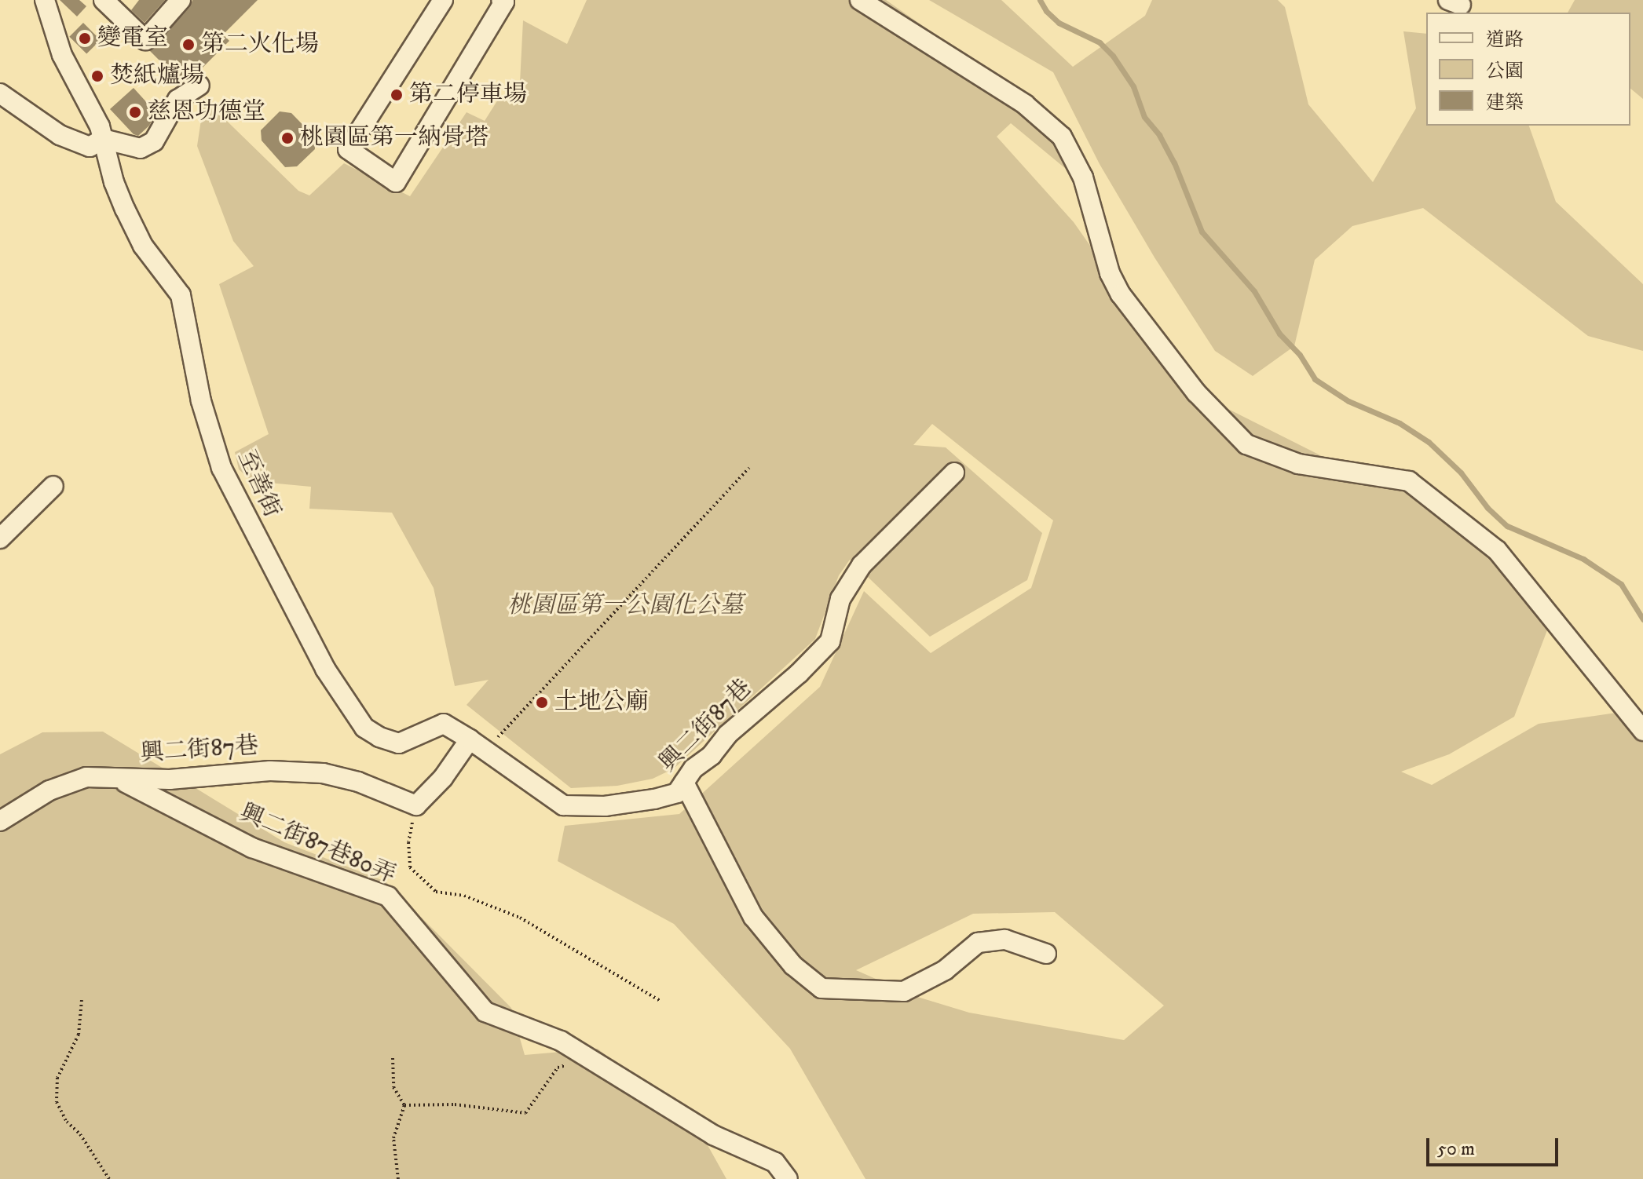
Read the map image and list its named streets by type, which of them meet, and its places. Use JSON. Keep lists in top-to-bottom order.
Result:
{
  "streets": {
    "street": ["至善街", "興二街87巷", "興二街87巷80弄"]
  },
  "crossings": [
    ["至善街", "興二街87巷"],
    ["興二街87巷", "興二街87巷80弄"]
  ],
  "parks": ["桃園區第一公園化公墓"],
  "places": [
    "變電室",
    "第二火化場",
    "焚紙爐場",
    "第二停車場",
    "慈恩功德堂",
    "桃園區第一納骨塔",
    "土地公廟"
  ],
  "legend": ["道路", "公園", "建築"],
  "scale_bar": "50 m"
}
